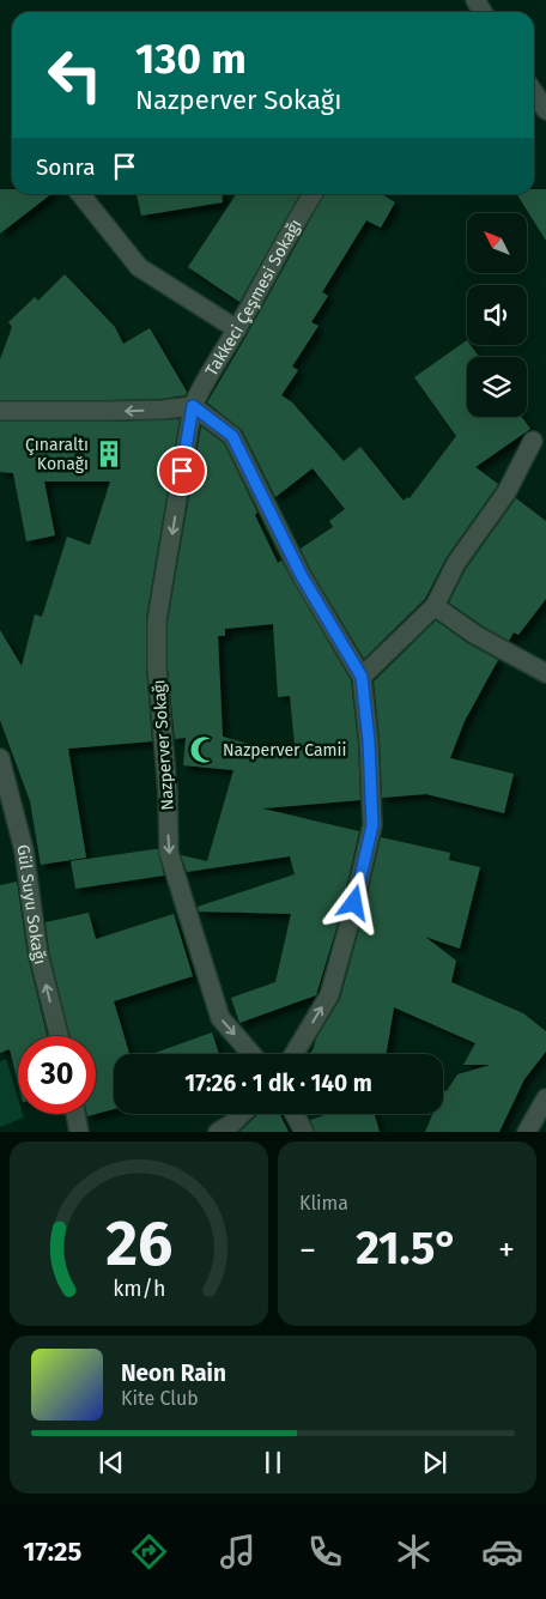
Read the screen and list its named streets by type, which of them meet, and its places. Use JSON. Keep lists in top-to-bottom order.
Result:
{
  "streets": {
    "street": ["Takkeci Çeşmesi Sokağı", "Nazperver Sokağı", "Gül Suyu Sokağı"]
  },
  "crossings": [
    ["Takkeci Çeşmesi Sokağı", "Nazperver Sokağı"]
  ],
  "one_way": ["Nazperver Sokağı", "Gül Suyu Sokağı"],
  "places": {
    "building": ["Çınaraltı Konağı"],
    "mosque": ["Nazperver Camii"]
  },
  "north": "top left",
  "page": {
    "turn": ["130 m", "Nazperver Sokağı"],
    "then": "Sonra",
    "limit": "30",
    "trip": "17:26 · 1 dk · 140 m",
    "tile": "Klima",
    "heat": ["−", "21.5°", "+"],
    "song": ["Neon Rain", "Kite Club"],
    "tabs": "17:25",
    "gauge": ["26", "km/h"]
  }
}
